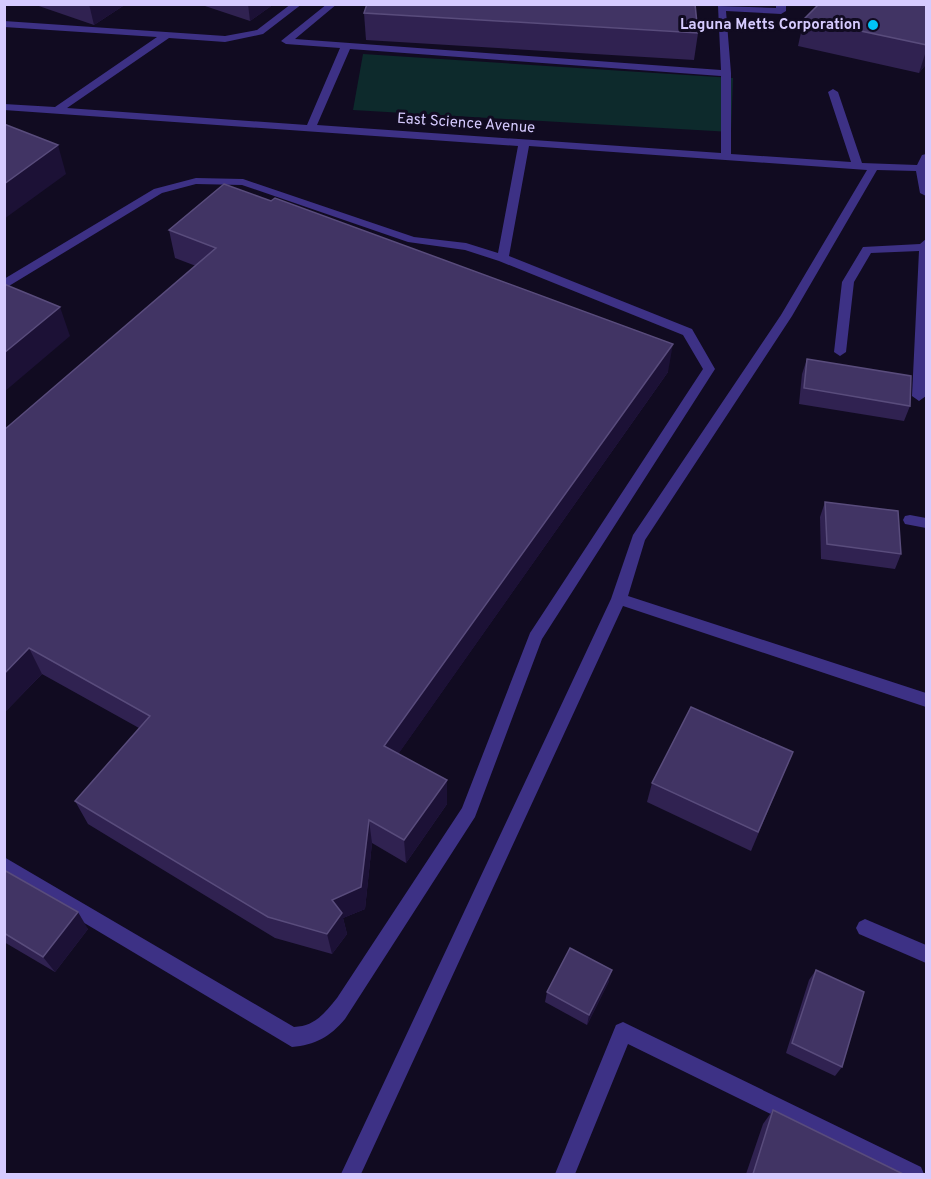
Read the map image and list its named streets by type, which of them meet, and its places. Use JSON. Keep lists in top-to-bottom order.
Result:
{
  "streets": {
    "street": ["East Science Avenue"]
  },
  "places": ["Laguna Metts Corporation"]
}
